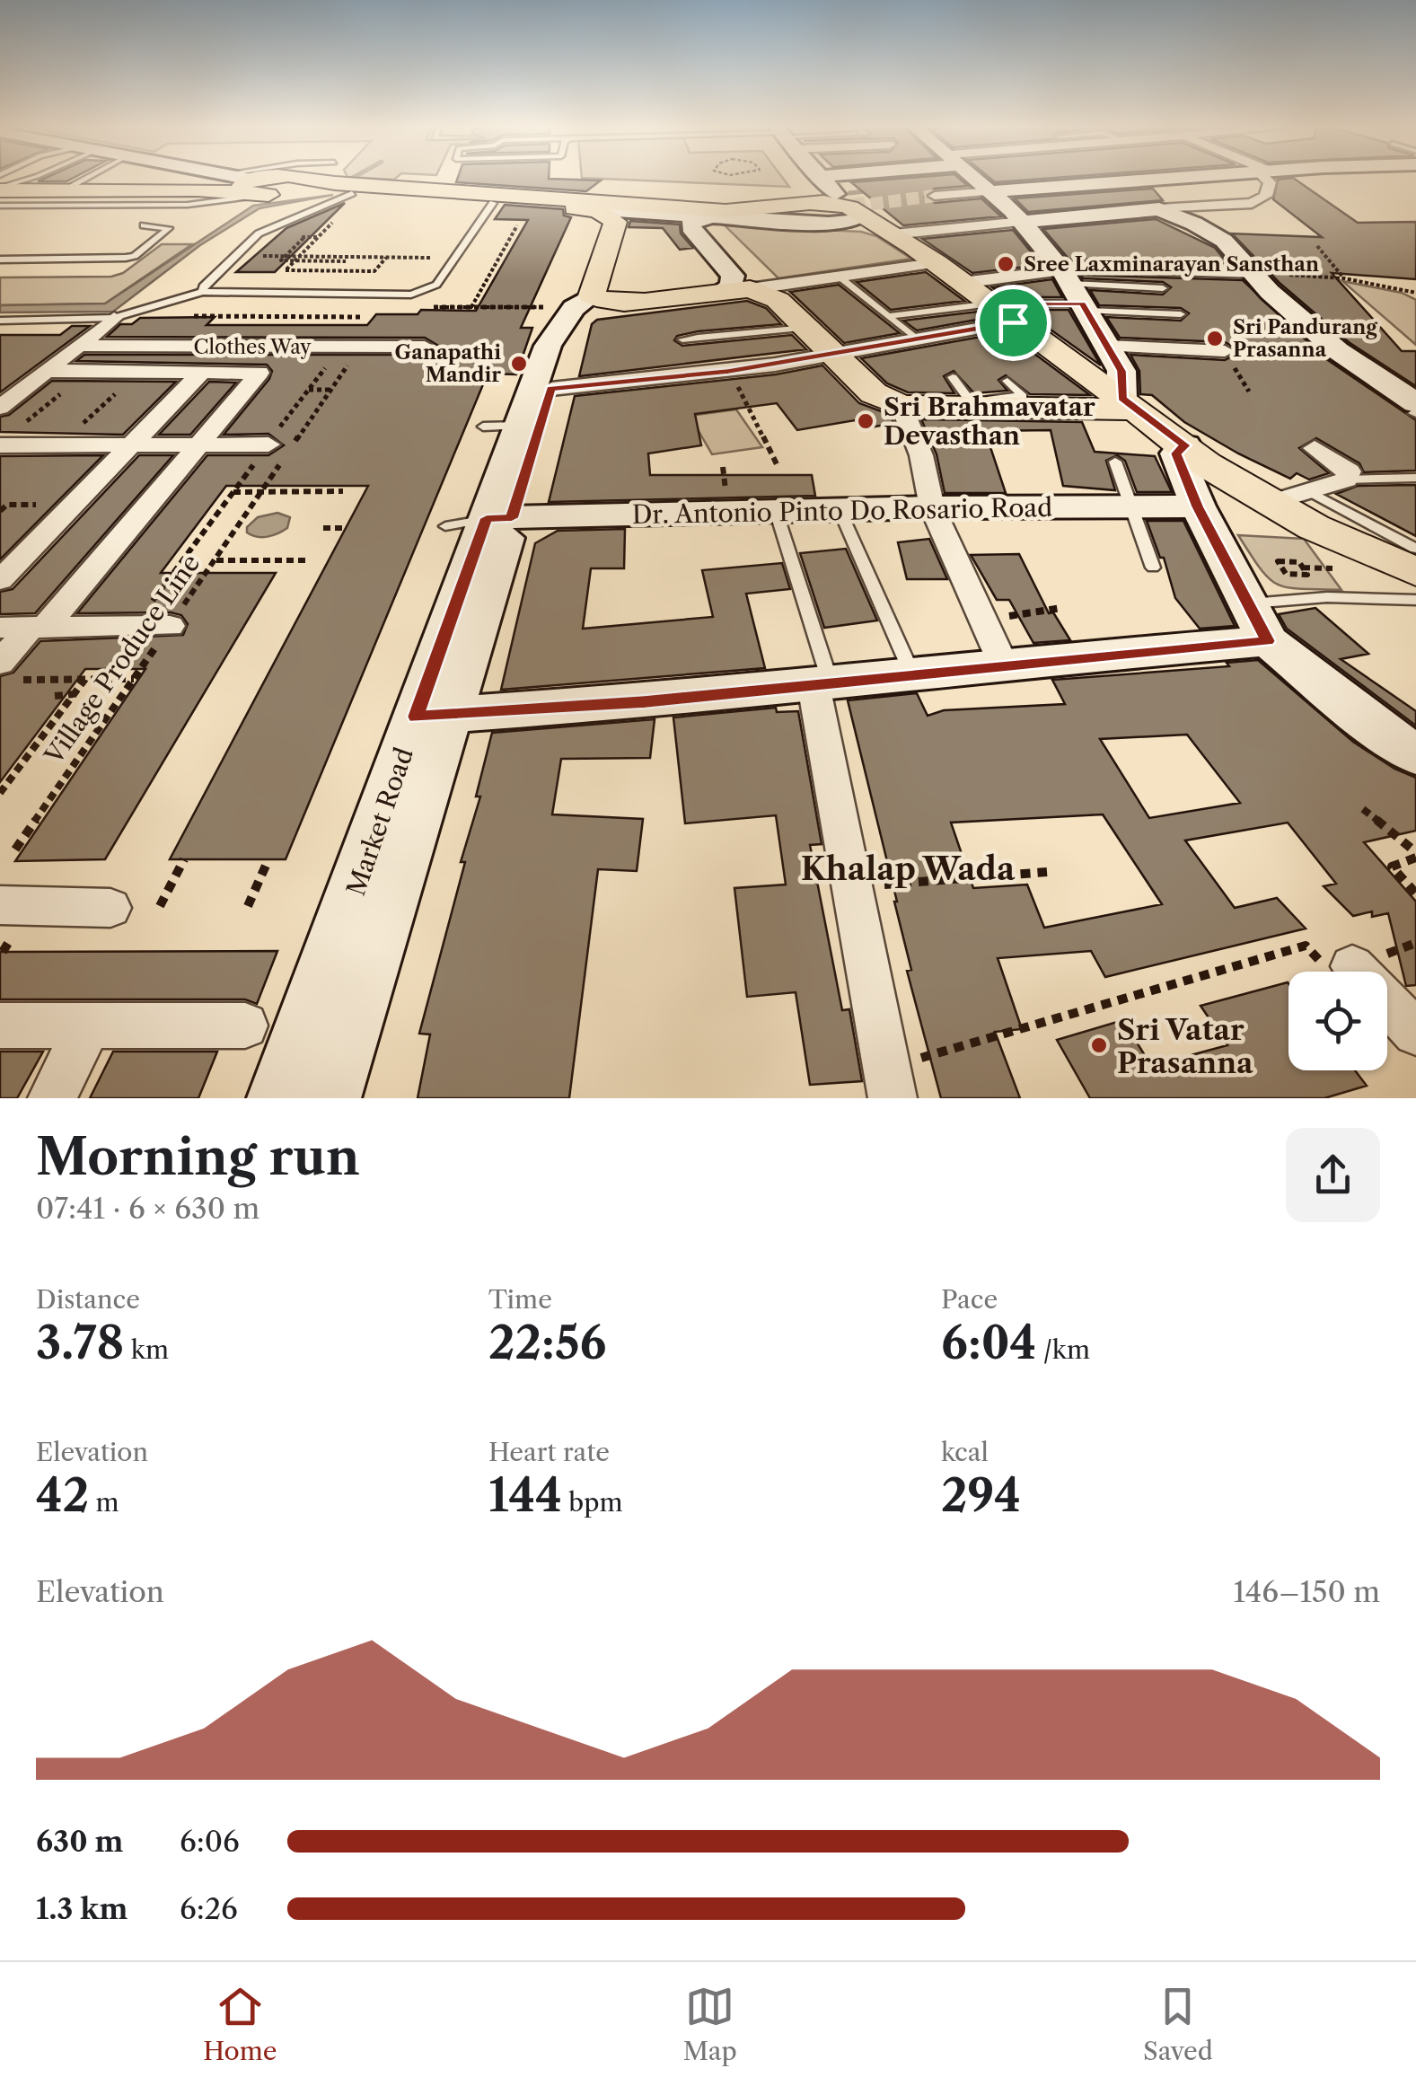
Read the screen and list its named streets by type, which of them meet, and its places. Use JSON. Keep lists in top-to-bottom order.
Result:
{
  "streets": {
    "main road": ["Market Road"],
    "street": ["Clothes Way", "Dr. Antonio Pinto Do Rosario Road"],
    "path": ["Village Produce Line"]
  },
  "crossings": [
    ["Dr. Antonio Pinto Do Rosario Road", "Market Road"]
  ],
  "districts": ["Khalap Wada"],
  "places": [
    "Sree Laxminarayan Sansthan",
    "Sri Pandurang Prasanna",
    "Ganapathi Mandir",
    "Sri Brahmavatar Devasthan",
    "Sri Vatar Prasanna"
  ],
  "page": {
    "heading": ["Morning run", "07:41 · 6 × 630 m"],
    "stats": [
      ["Distance", "3.78 km"],
      ["Time", "22:56"],
      ["Pace", "6:04 /km"],
      ["Elevation", "42 m"],
      ["Heart rate", "144 bpm"],
      ["kcal", "294"]
    ],
    "chart": ["Elevation", "146–150 m"],
    "list": [
      {
        "name": "630 m",
        "note": "6:06"
      },
      {
        "name": "1.3 km",
        "note": "6:26"
      }
    ],
    "tabs": ["Home", "Map", "Saved"]
  }
}
